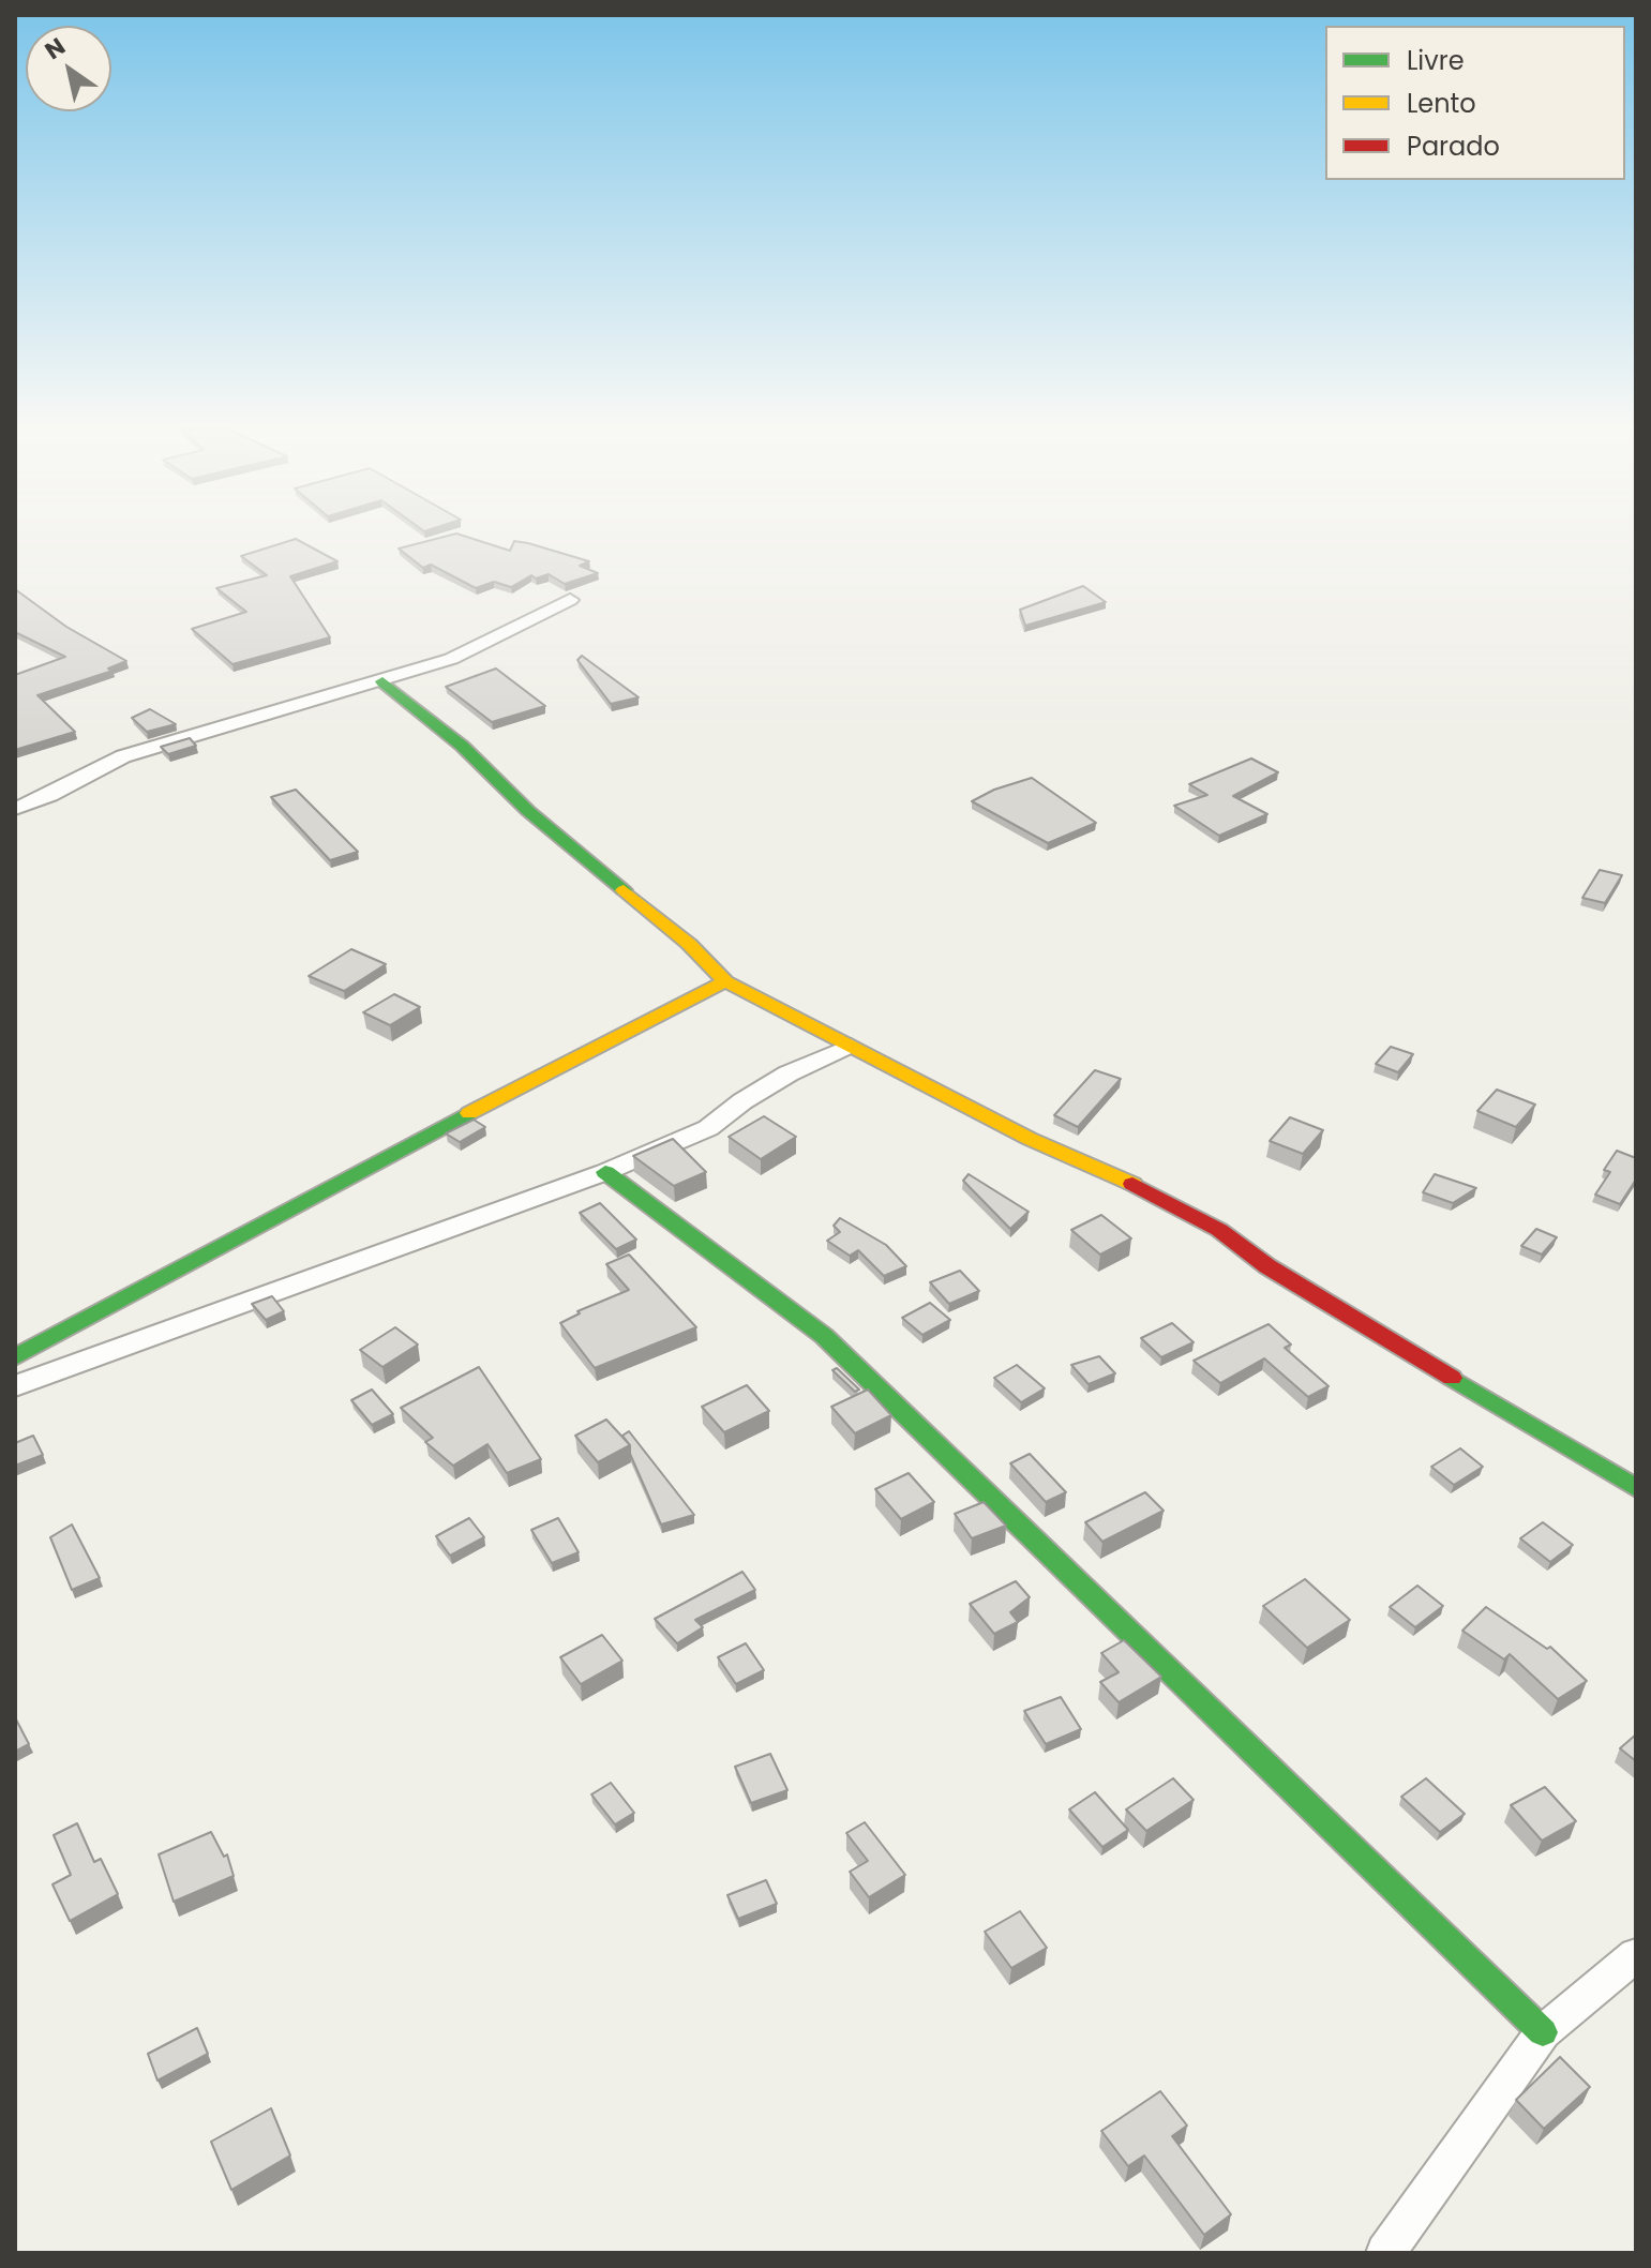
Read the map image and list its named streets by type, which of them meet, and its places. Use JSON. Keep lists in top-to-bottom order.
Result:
{
  "legend": ["Livre", "Lento", "Parado"],
  "north": "top left"
}
